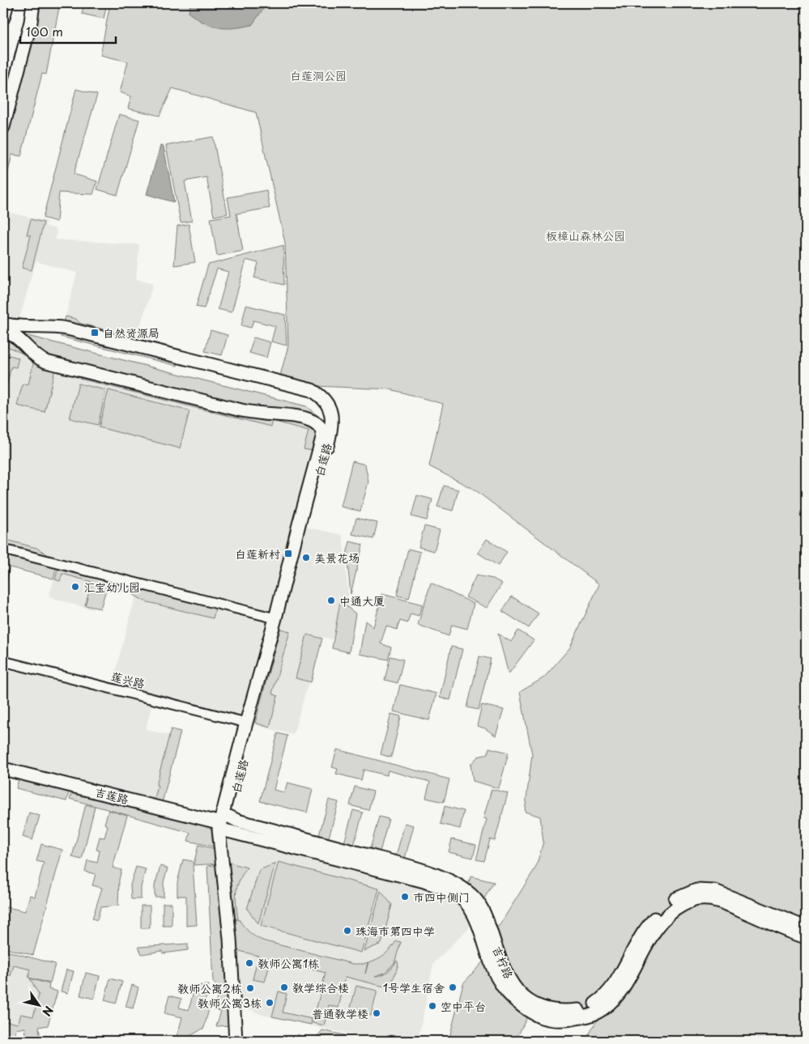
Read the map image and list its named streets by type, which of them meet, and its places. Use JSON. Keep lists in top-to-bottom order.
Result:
{
  "streets": {
    "main road": ["白莲路", "吉莲路", "吉柠路"],
    "street": ["莲兴路"]
  },
  "crossings": [
    ["白莲路", "莲兴路"],
    ["白莲路", "吉莲路"],
    ["白莲路", "吉柠路"],
    ["吉莲路", "吉柠路"]
  ],
  "parks": ["白莲洞公园", "板樟山森林公园"],
  "places": {
    "transit": ["自然资源局", "白莲新村"],
    "other": [
      "美景花场",
      "汇宝幼儿园",
      "中通大厦",
      "市四中侧门",
      "珠海市第四中学",
      "教师公寓1栋",
      "教学综合楼",
      "1号学生宿舍",
      "教师公寓2栋",
      "教师公寓3栋",
      "空中平台",
      "普通教学楼"
    ]
  },
  "scale_bar": "100 m",
  "north": "bottom right"
}
